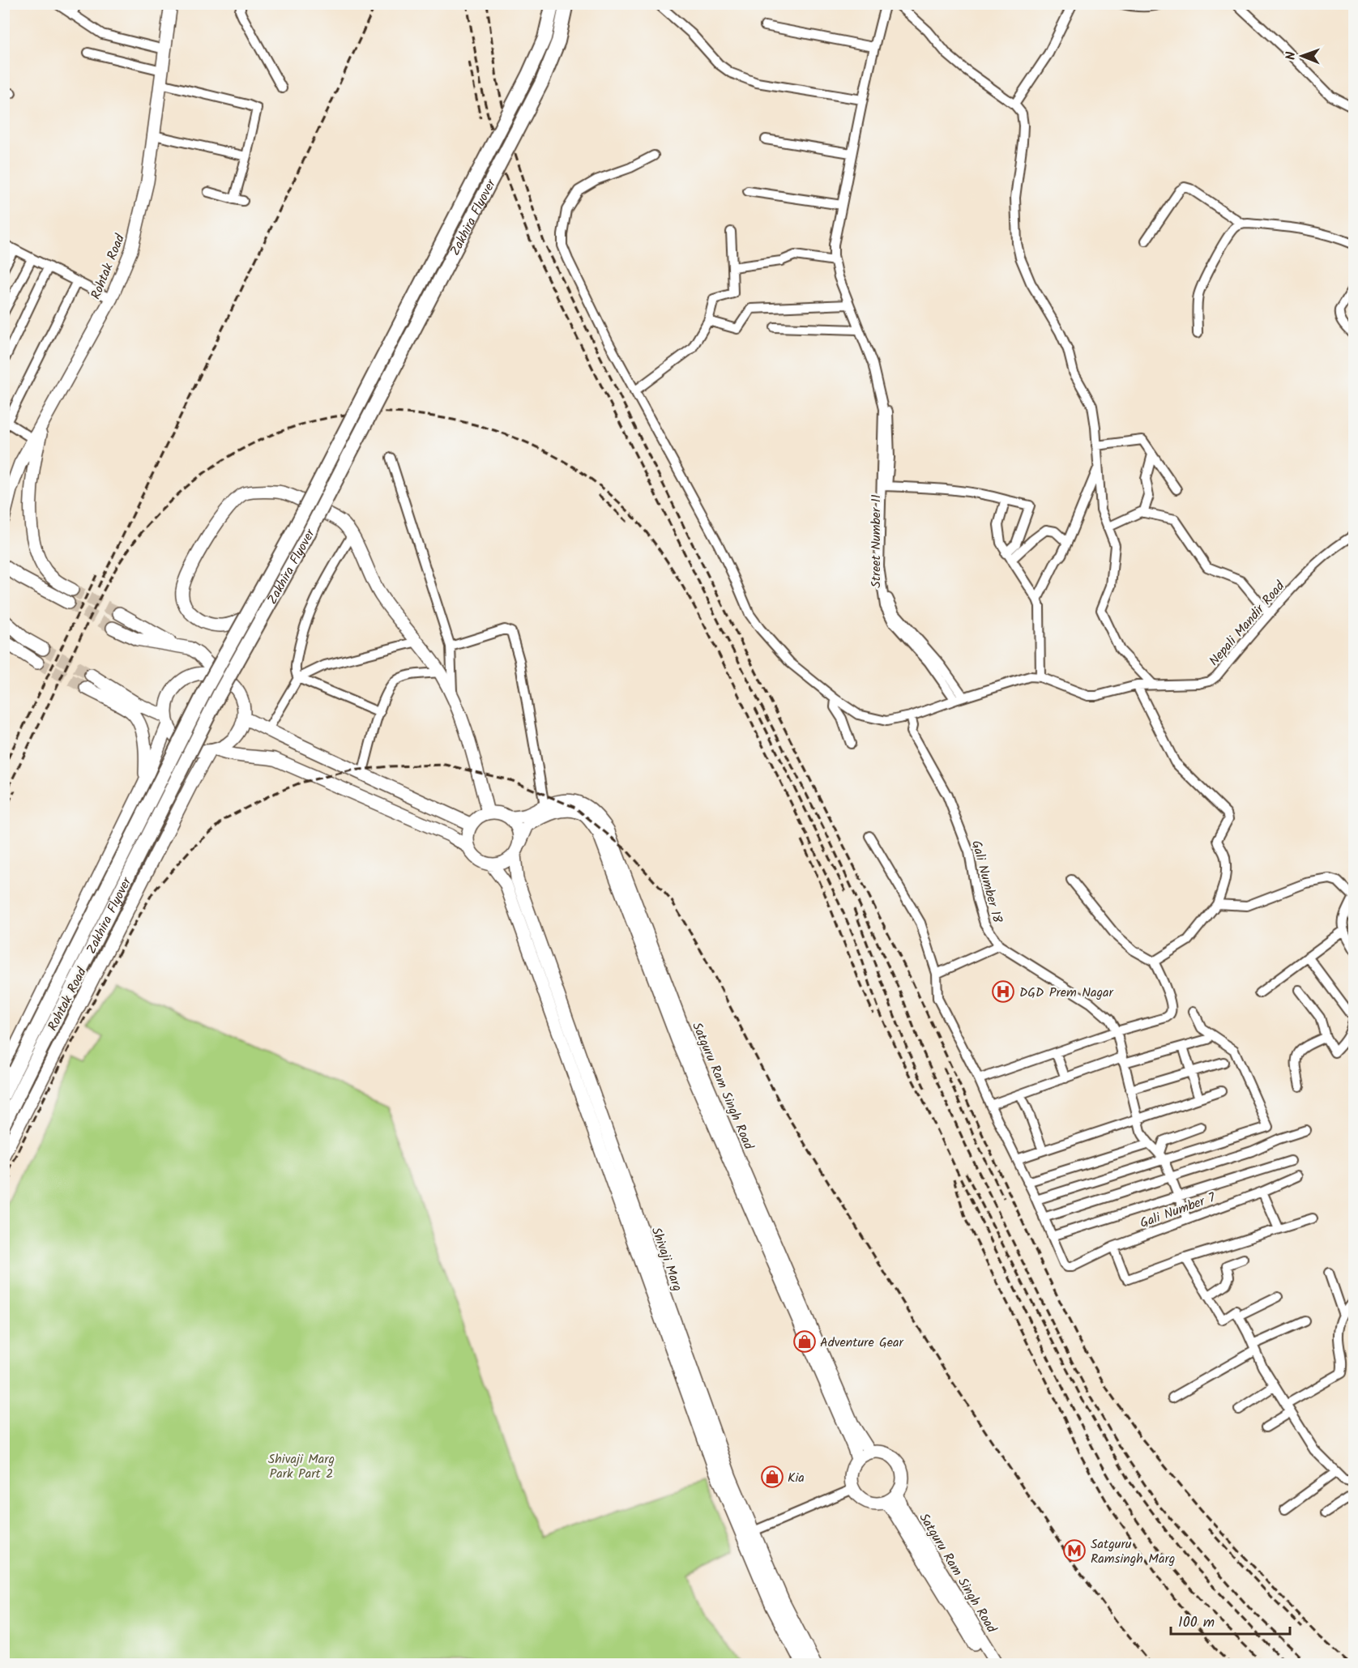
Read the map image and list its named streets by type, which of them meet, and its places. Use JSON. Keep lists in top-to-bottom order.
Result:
{
  "streets": {
    "main road": [
      "Zakhira Flyover",
      "Rohtak Road",
      "Satguru Ram Singh Road",
      "Shivaji Marg"
    ],
    "street": [
      "Street Number 11",
      "Nepali Mandir Road",
      "Gali Number 18",
      "Gali Number 7"
    ]
  },
  "crossings": [
    ["Zakhira Flyover", "Rohtak Road"],
    ["Street Number 11", "Nepali Mandir Road"],
    ["Nepali Mandir Road", "Gali Number 18"],
    ["Satguru Ram Singh Road", "Shivaji Marg"]
  ],
  "parks": ["Shivaji Marg Park Part 2"],
  "places": {
    "hospital": ["DGD Prem Nagar"],
    "shop": ["Adventure Gear", "Kia"],
    "metro station": ["Satguru Ramsingh Marg"]
  },
  "scale_bar": "100 m",
  "north": "left"
}
